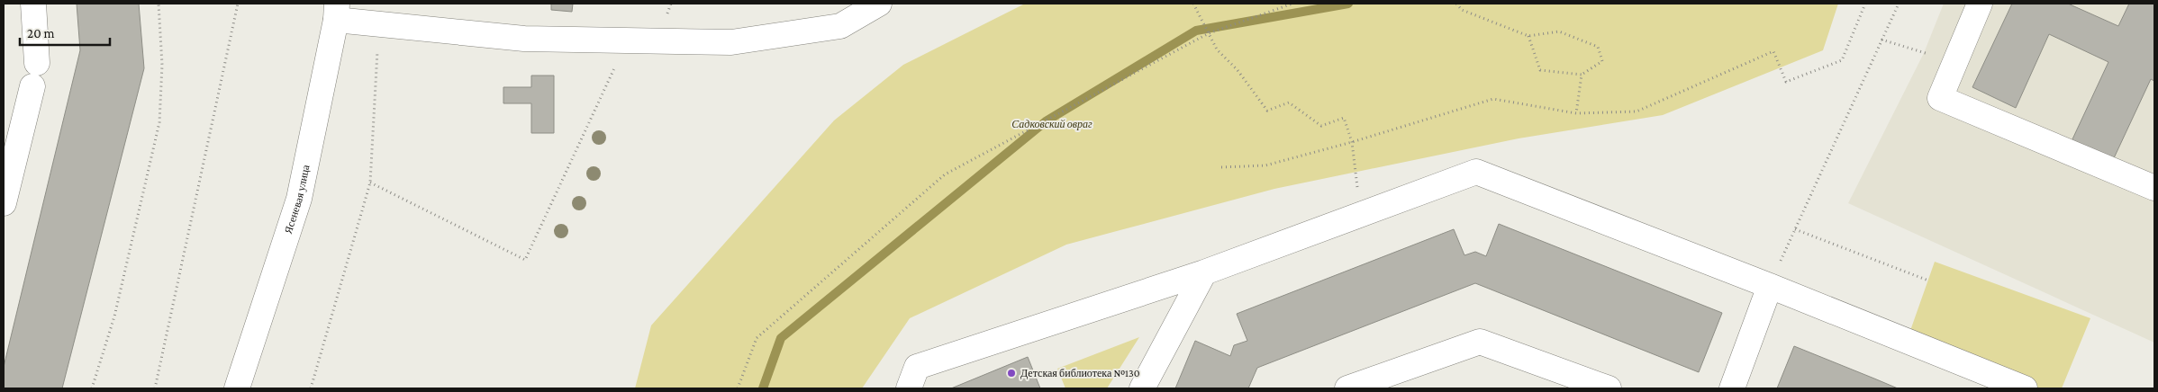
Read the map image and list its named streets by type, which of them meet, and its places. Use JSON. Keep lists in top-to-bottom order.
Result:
{
  "streets": {
    "main road": ["Ясеневая улица"]
  },
  "parks": ["Садковский овраг"],
  "places": ["Детская библиотека №130"],
  "scale_bar": "20 m"
}
